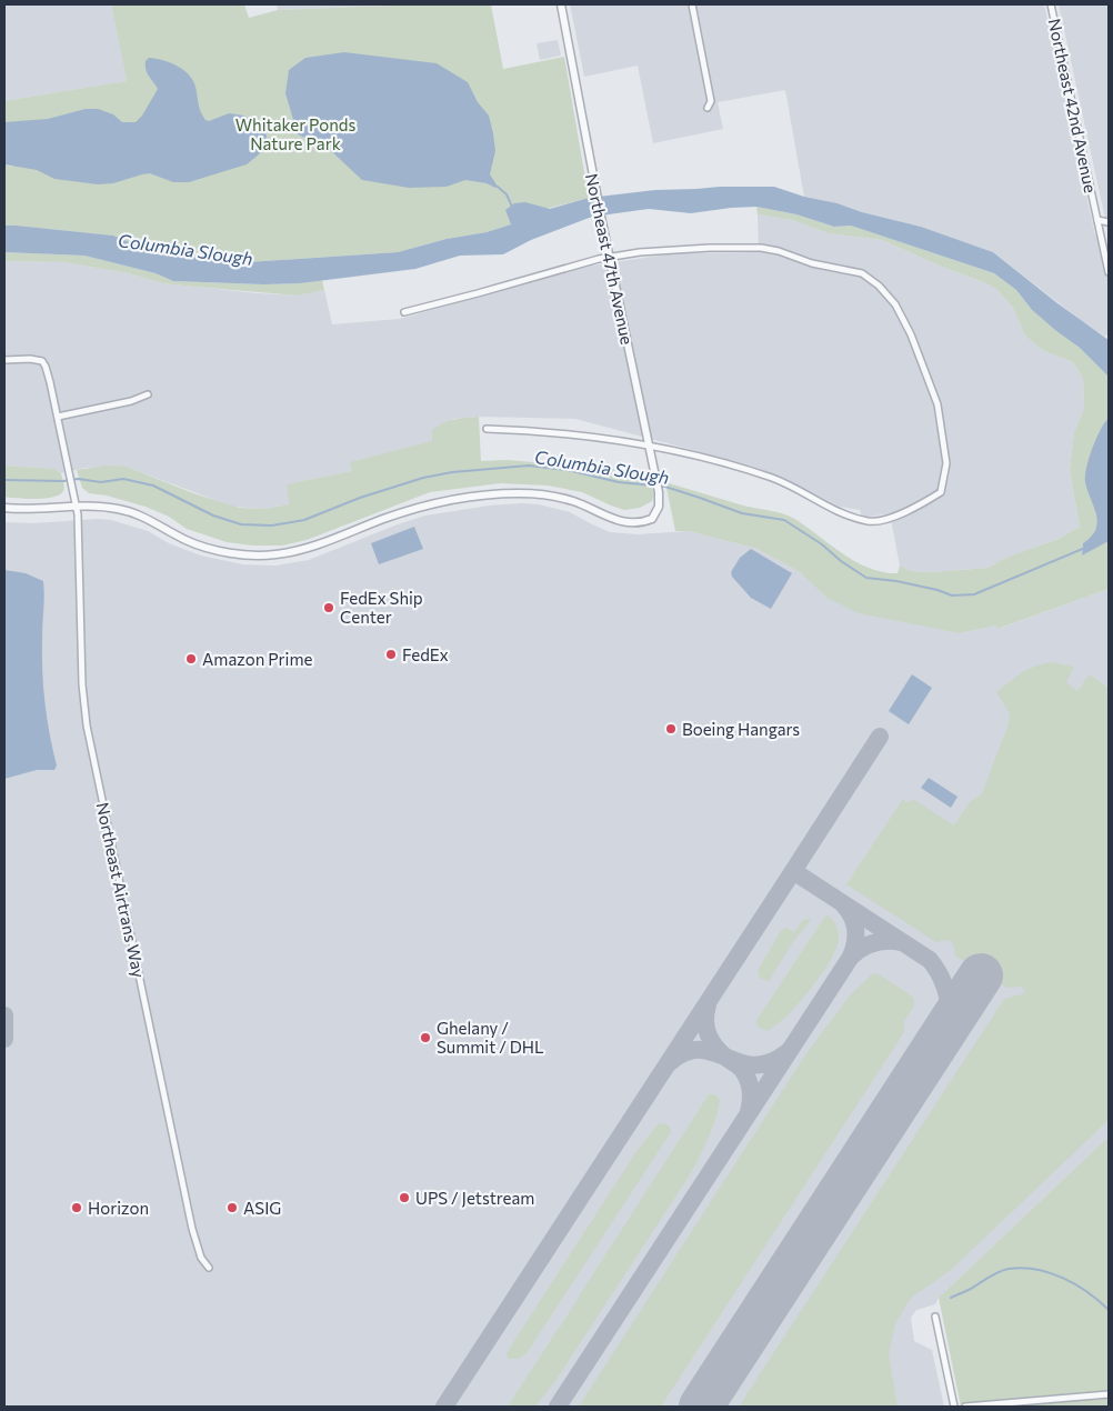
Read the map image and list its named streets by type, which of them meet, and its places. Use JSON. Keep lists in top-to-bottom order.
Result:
{
  "streets": {
    "street": ["Northeast 42nd Avenue", "Northeast 47th Avenue", "Northeast Airtrans Way"]
  },
  "crossings": [
    ["Northeast 47th Avenue", "Northeast Airtrans Way"]
  ],
  "water": ["Columbia Slough"],
  "parks": ["Whitaker Ponds Nature Park"],
  "places": [
    "FedEx Ship Center",
    "FedEx",
    "Amazon Prime",
    "Boeing Hangars",
    "Ghelany / Summit / DHL",
    "UPS / Jetstream",
    "Horizon",
    "ASIG"
  ]
}
